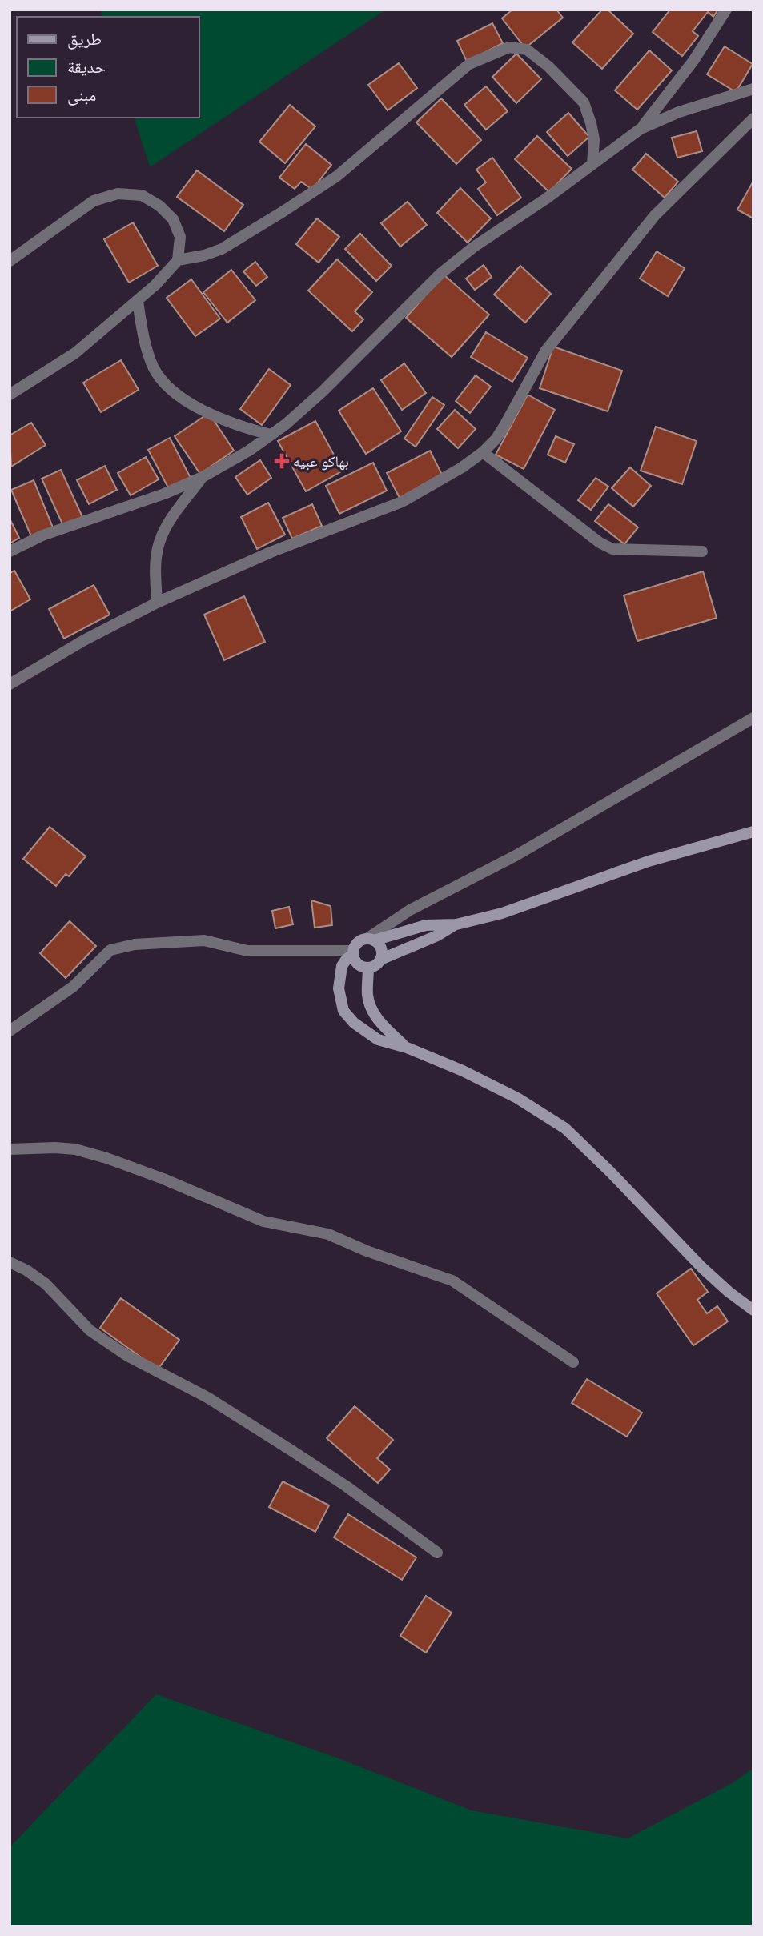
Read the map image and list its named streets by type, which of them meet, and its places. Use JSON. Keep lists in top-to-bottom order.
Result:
{
  "places": {
    "health": ["بهاكو عبيه"]
  },
  "legend": ["طريق", "حديقة", "مبنى"]
}
